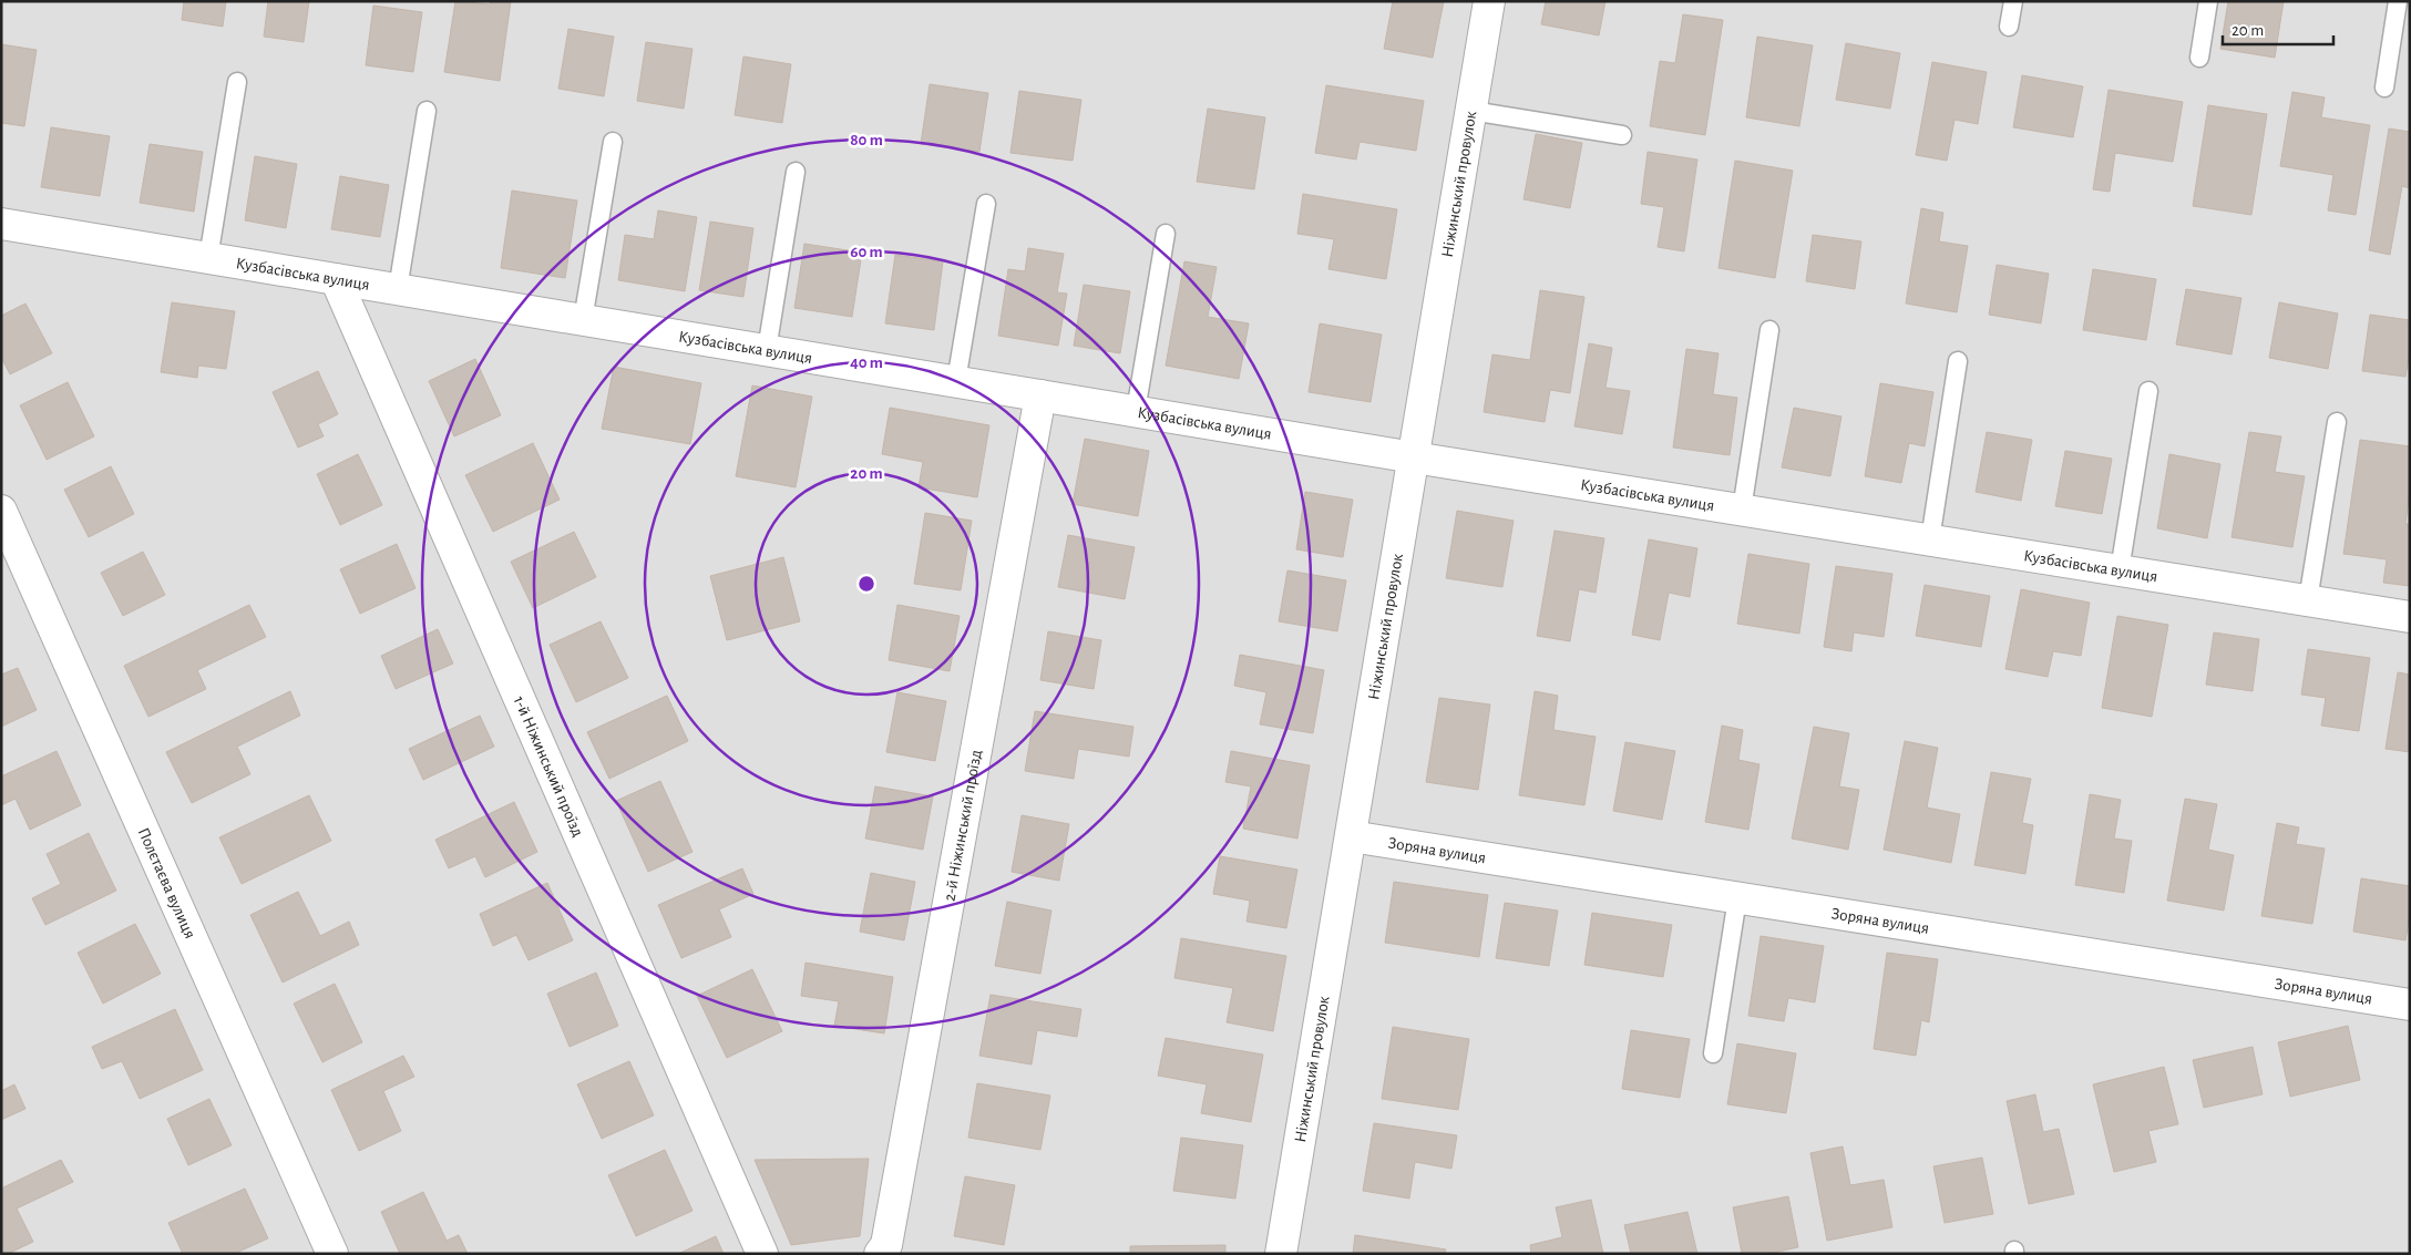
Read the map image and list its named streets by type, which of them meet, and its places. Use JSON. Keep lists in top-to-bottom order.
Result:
{
  "streets": {
    "street": [
      "Ніжинський провулок",
      "Кузбасівська вулиця",
      "1-й Ніжинський проїзд",
      "2-й Ніжинський проїзд",
      "Зоряна вулиця",
      "Полєтаєва вулиця"
    ]
  },
  "crossings": [
    ["Ніжинський провулок", "Кузбасівська вулиця"],
    ["Ніжинський провулок", "Зоряна вулиця"],
    ["Кузбасівська вулиця", "1-й Ніжинський проїзд"],
    ["Кузбасівська вулиця", "2-й Ніжинський проїзд"]
  ],
  "scale_bar": "20 m",
  "rings": [
    "80 m",
    "60 m",
    "40 m",
    "20 m"
  ]
}
